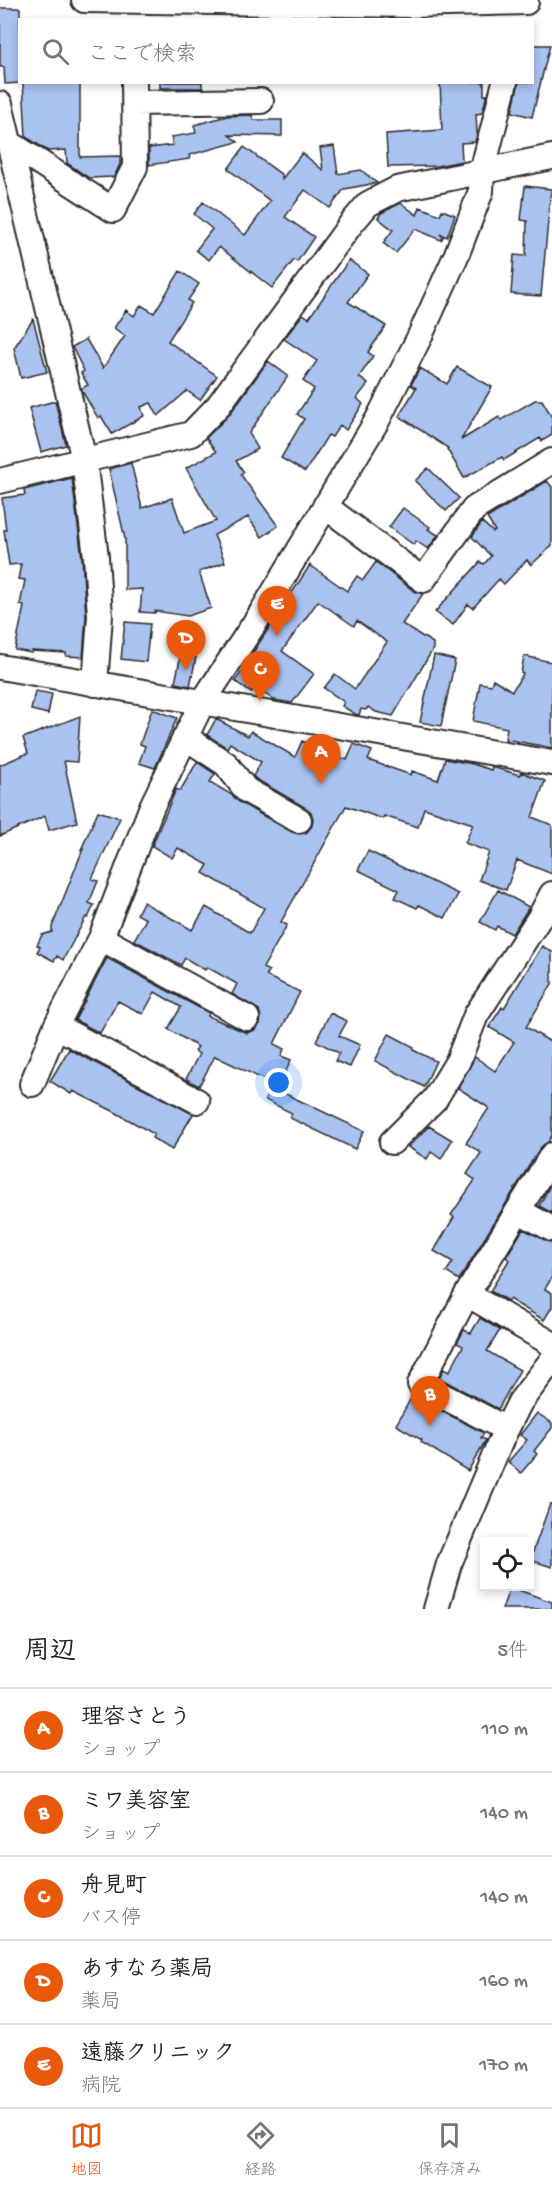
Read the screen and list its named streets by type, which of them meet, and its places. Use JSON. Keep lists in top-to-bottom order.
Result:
{
  "page": {
    "search": "ここで検索",
    "pins": [
      "E",
      "D",
      "C",
      "A",
      "B"
    ],
    "heading": ["周辺", "5件"],
    "list": [
      {
        "mark": "A",
        "name": "理容さとう",
        "note": "ショップ",
        "value": "110 m"
      },
      {
        "mark": "B",
        "name": "ミワ美容室",
        "note": "ショップ",
        "value": "140 m"
      },
      {
        "mark": "C",
        "name": "舟見町",
        "note": "バス停",
        "value": "140 m"
      },
      {
        "mark": "D",
        "name": "あすなろ薬局",
        "note": "薬局",
        "value": "160 m"
      },
      {
        "mark": "E",
        "name": "遠藤クリニック",
        "note": "病院",
        "value": "170 m"
      }
    ],
    "nav": ["地図", "経路", "保存済み"]
  }
}
